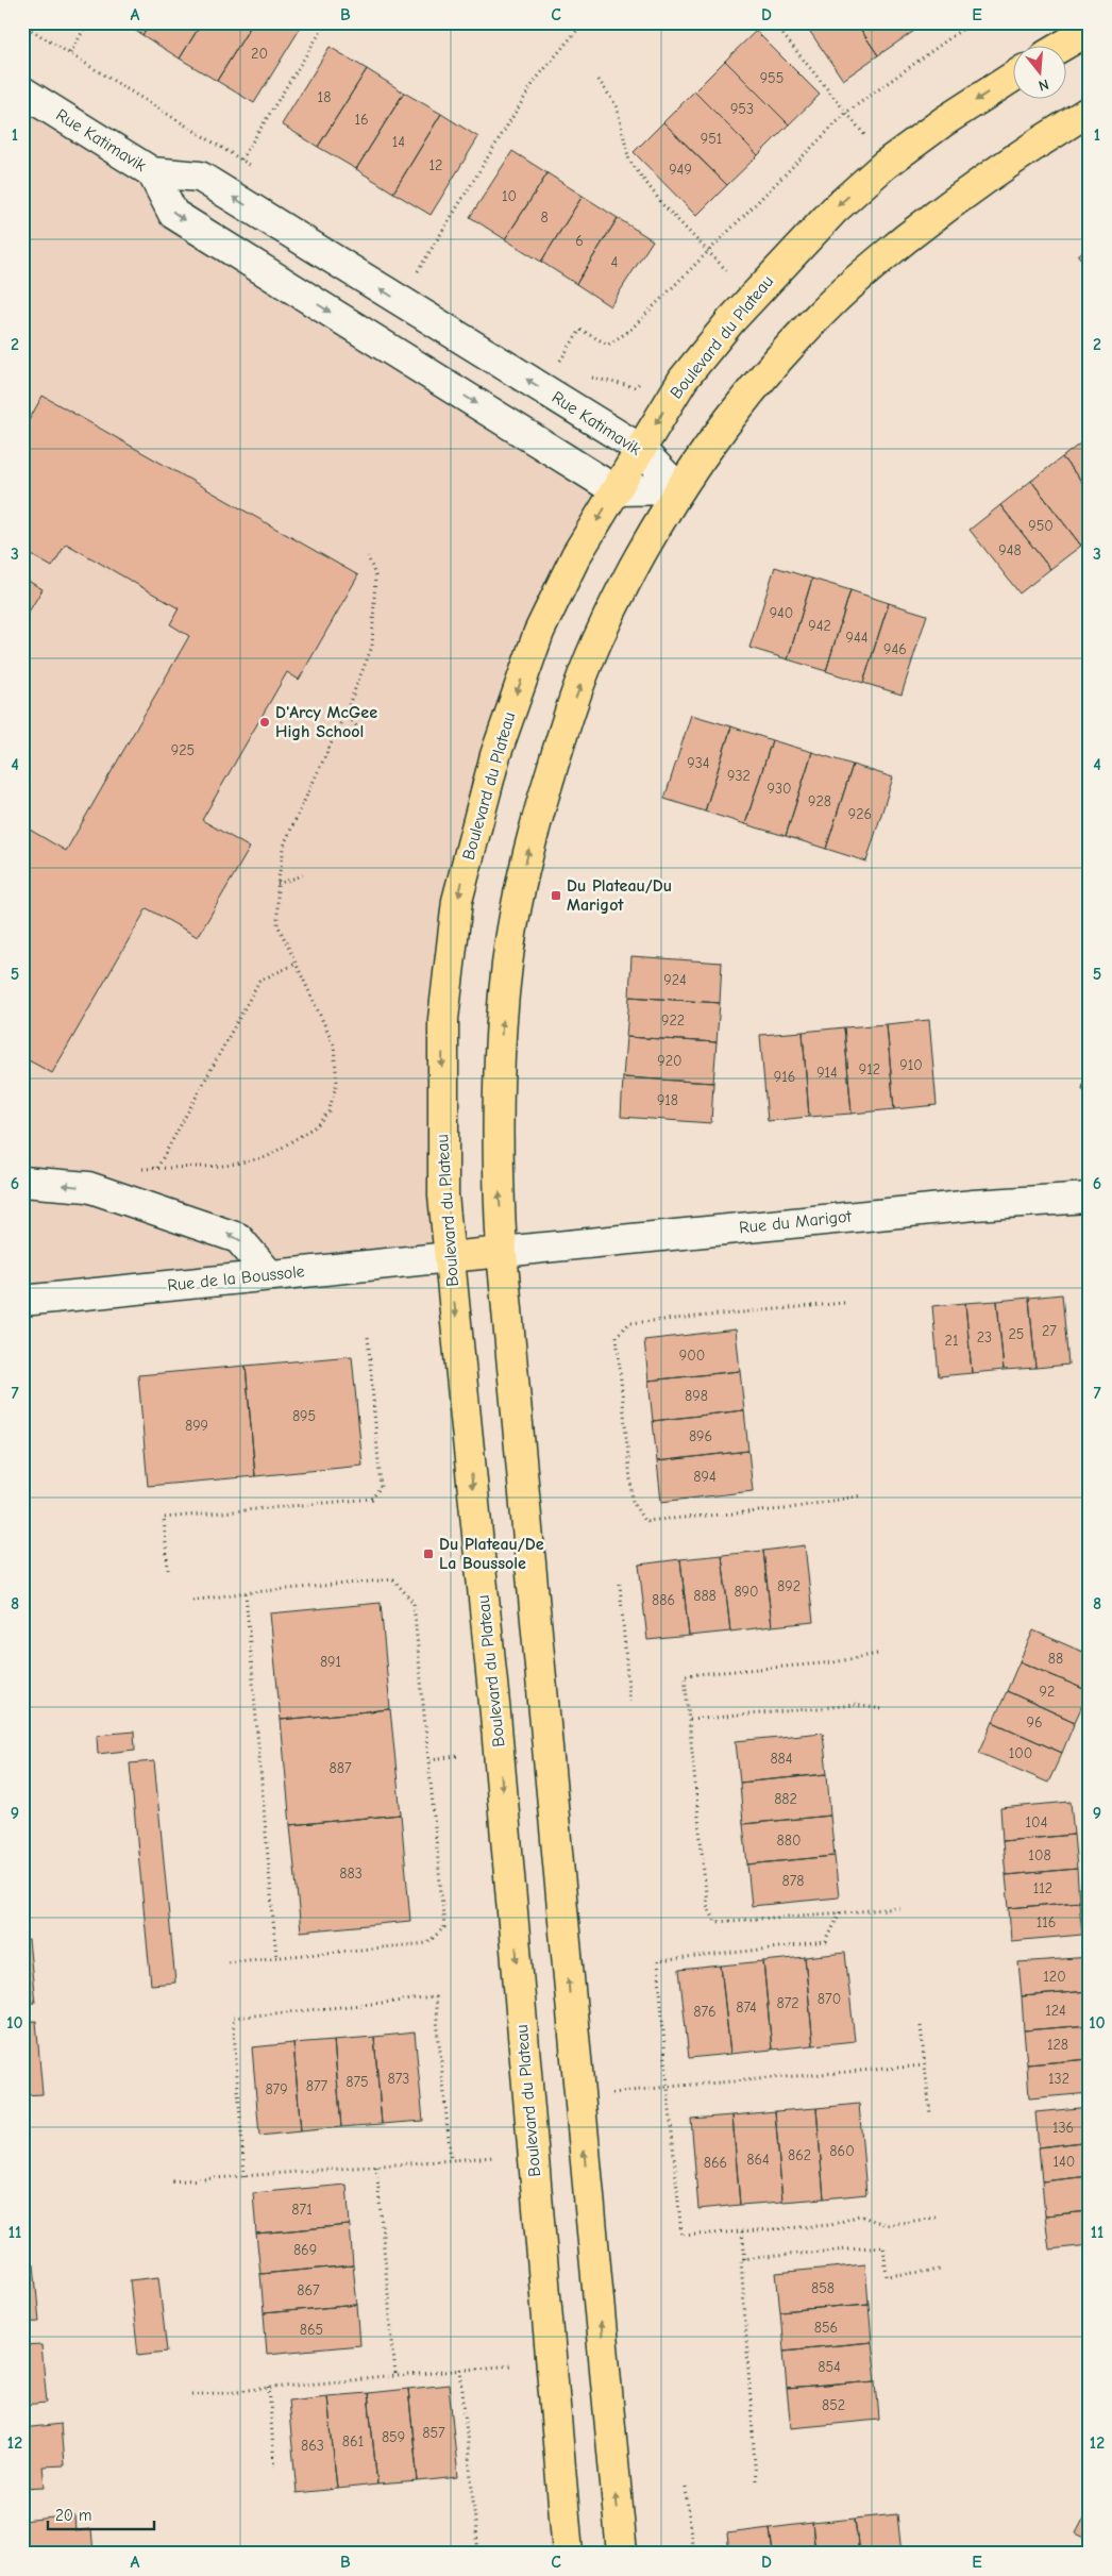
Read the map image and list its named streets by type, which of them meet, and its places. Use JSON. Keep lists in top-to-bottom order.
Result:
{
  "streets": {
    "main road": ["Boulevard du Plateau"],
    "street": ["Rue Katimavik", "Rue du Marigot", "Rue de la Boussole"]
  },
  "crossings": [
    ["Rue Katimavik", "Boulevard du Plateau"],
    ["Boulevard du Plateau", "Rue de la Boussole"]
  ],
  "places": {
    "other": ["D'Arcy McGee High School"],
    "transit": ["Du Plateau/Du Marigot", "Du Plateau/De La Boussole"]
  },
  "house_numbers": [
    "20",
    "955",
    "18",
    "953",
    "16",
    "951",
    "14",
    "12",
    "949",
    "10",
    "8",
    "6",
    "4",
    "950",
    "948",
    "940",
    "942",
    "944",
    "946",
    "925",
    "934",
    "932",
    "930",
    "928",
    "926",
    "924",
    "922",
    "920",
    "910",
    "912",
    "914",
    "916",
    "918",
    "27",
    "25",
    "23",
    "21",
    "900",
    "898",
    "895",
    "899",
    "896",
    "894",
    "892",
    "890",
    "888",
    "886",
    "88",
    "891",
    "92",
    "96",
    "100",
    "884",
    "887",
    "882",
    "104",
    "880",
    "108",
    "883",
    "878",
    "112",
    "116",
    "120",
    "870",
    "872",
    "874",
    "124",
    "876",
    "128",
    "873",
    "132",
    "875",
    "877",
    "879",
    "136",
    "860",
    "862",
    "864",
    "140",
    "866",
    "871",
    "869",
    "858",
    "867",
    "856",
    "865",
    "854",
    "852",
    "857",
    "859",
    "861",
    "863"
  ],
  "scale_bar": "20 m",
  "north": "bottom",
  "grid": {
    "columns": [
      "A",
      "B",
      "C",
      "D",
      "E"
    ],
    "rows": [
      "1",
      "2",
      "3",
      "4",
      "5",
      "6",
      "7",
      "8",
      "9",
      "10",
      "11",
      "12"
    ]
  }
}
